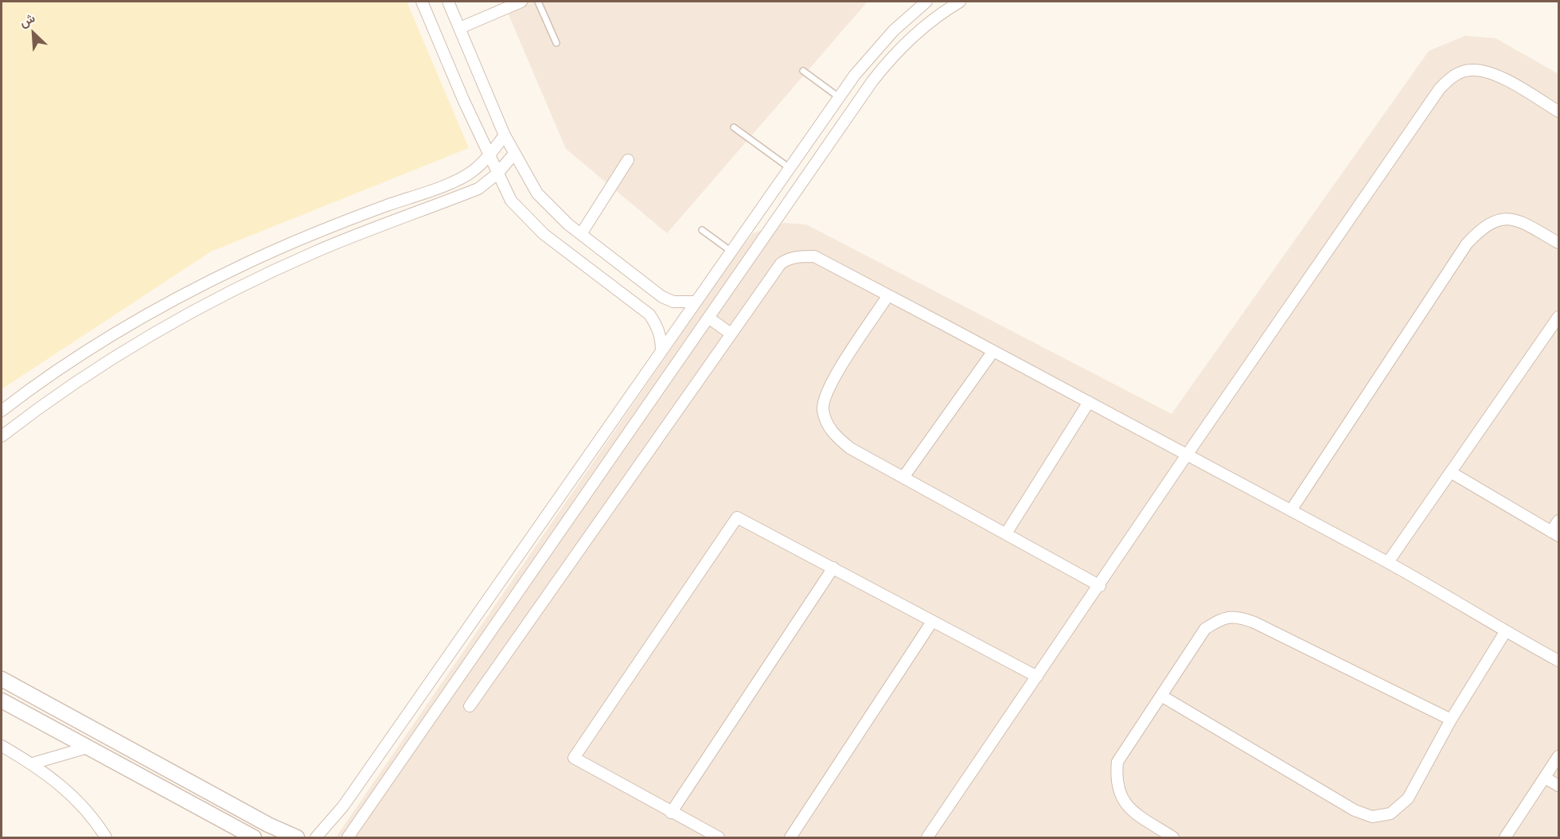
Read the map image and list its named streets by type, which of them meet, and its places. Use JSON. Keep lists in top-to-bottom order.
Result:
{
  "north": "top left"
}
